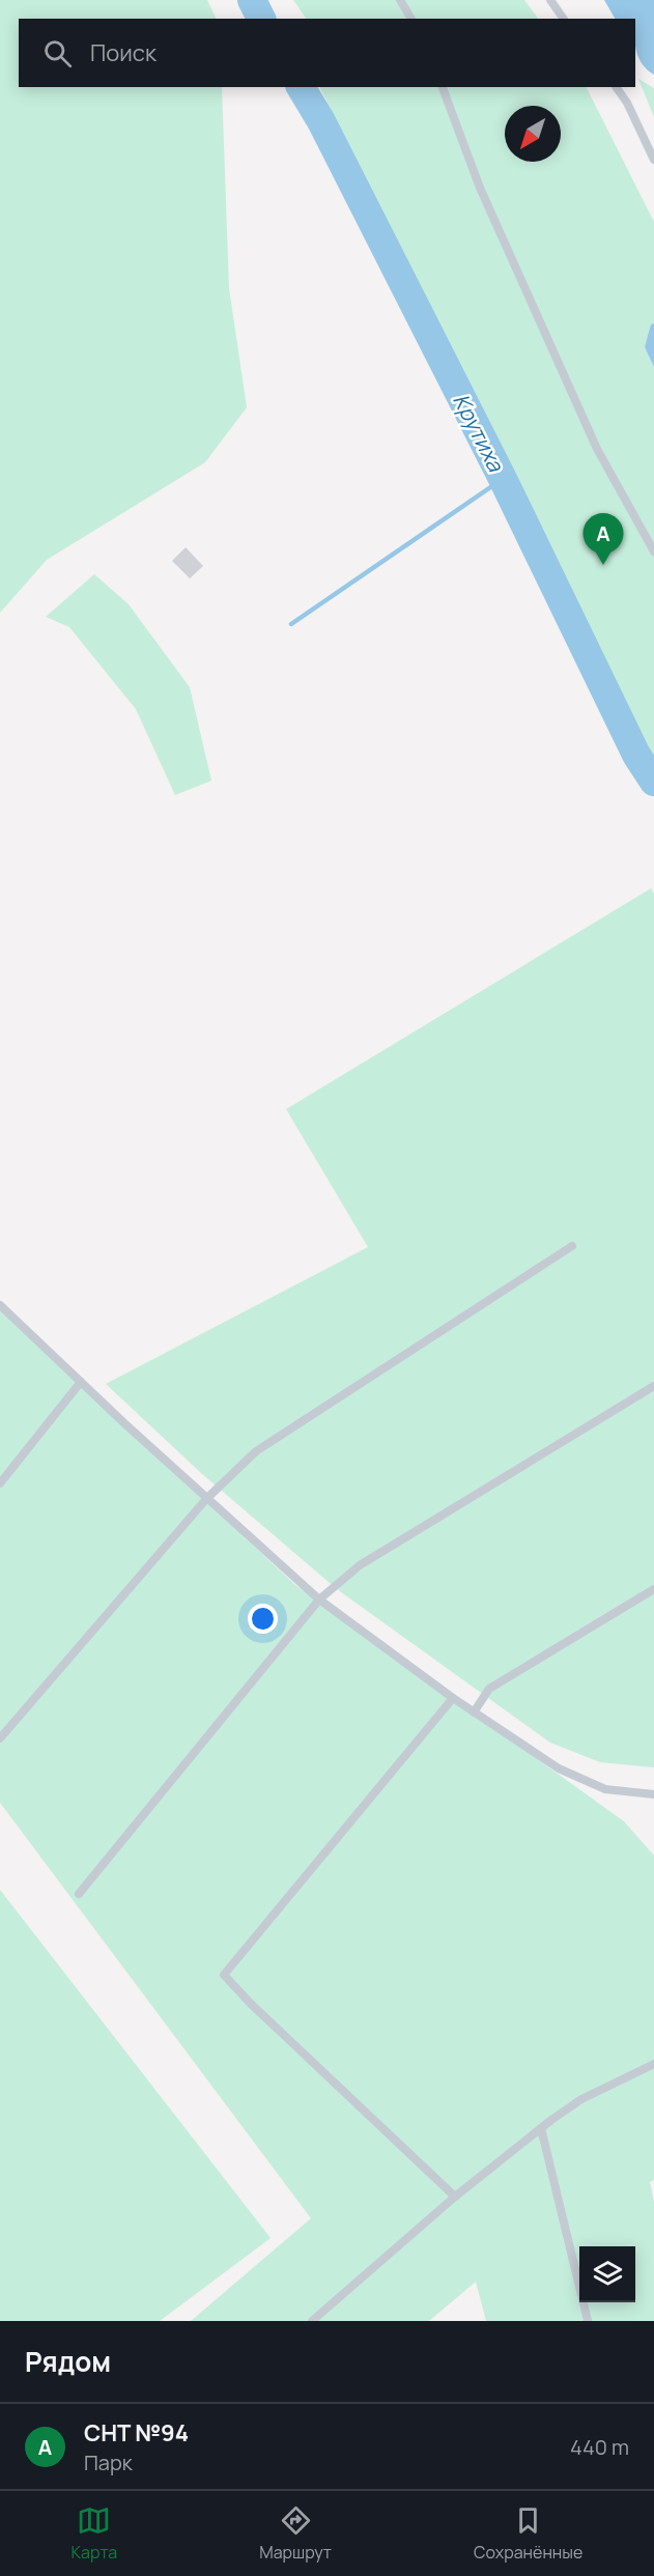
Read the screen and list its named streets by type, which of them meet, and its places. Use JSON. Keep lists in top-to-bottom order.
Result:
{
  "water": ["Крутиха"],
  "north": "bottom left",
  "page": {
    "search": "Поиск",
    "pins": "A",
    "heading": "Рядом",
    "list": [
      {
        "mark": "A",
        "name": "СНТ №94",
        "note": "Парк",
        "value": "440 m"
      }
    ],
    "nav": ["Карта", "Маршрут", "Сохранённые"]
  }
}
